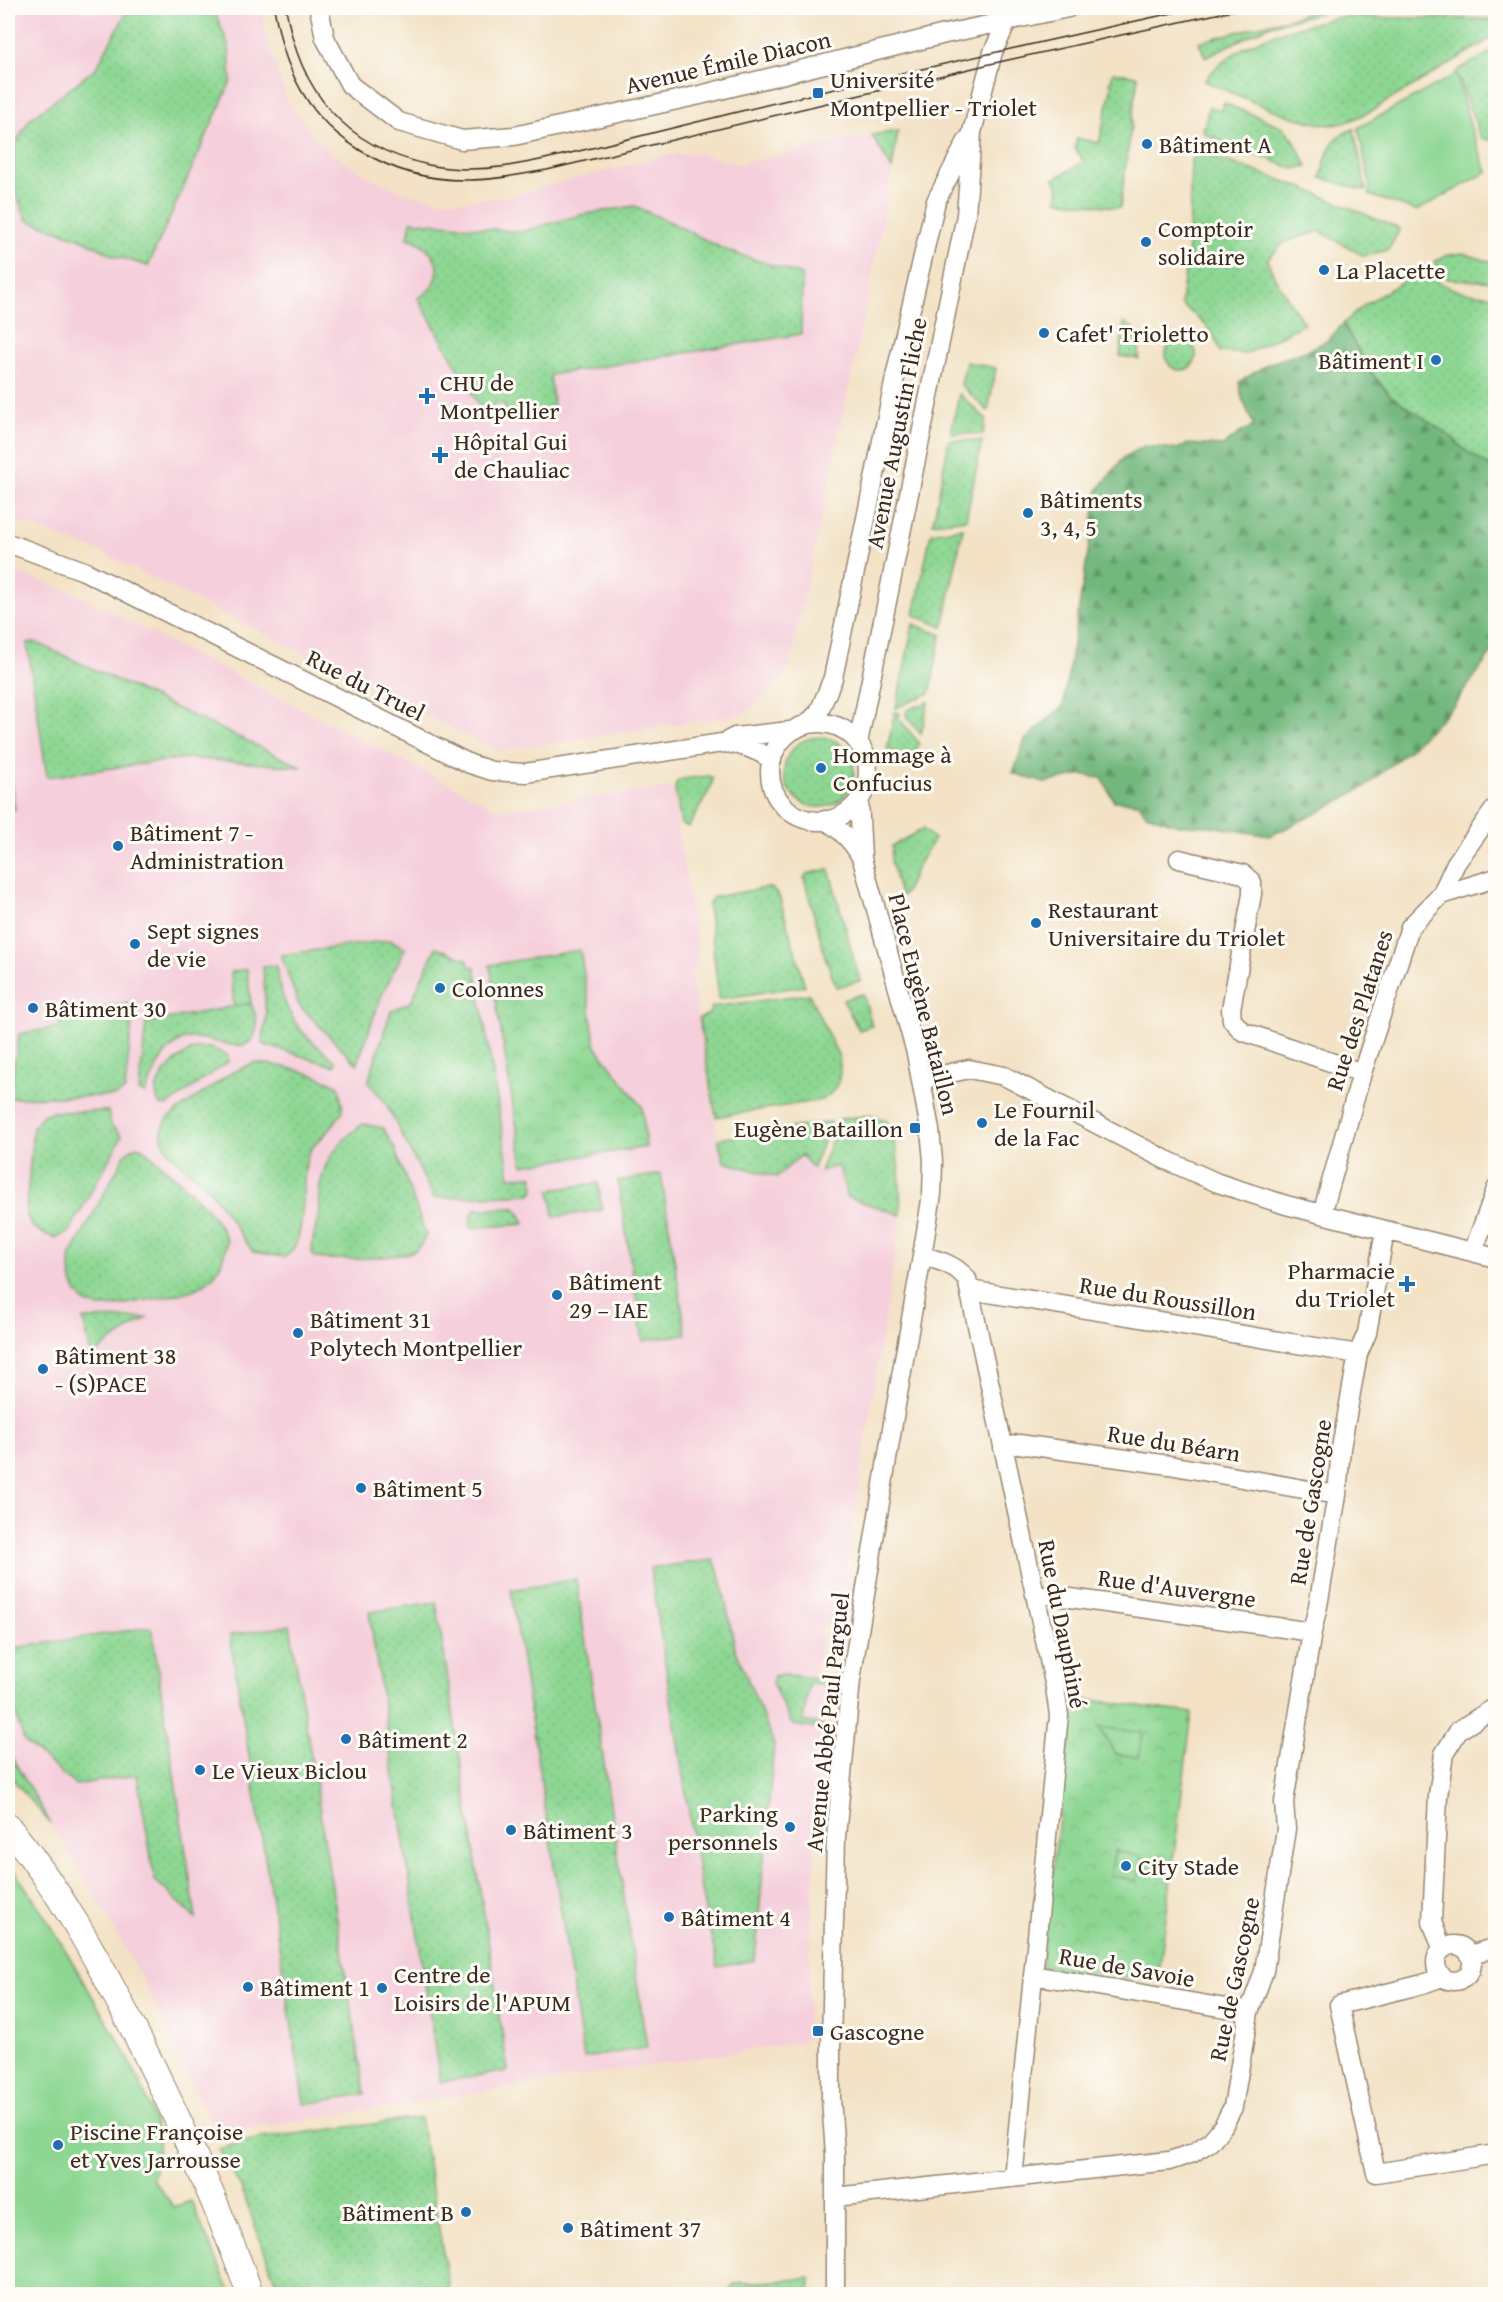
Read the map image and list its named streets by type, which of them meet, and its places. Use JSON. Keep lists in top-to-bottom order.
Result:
{
  "streets": {
    "street": [
      "Avenue Émile Diacon",
      "Avenue Augustin Fliche",
      "Rue du Truel",
      "Place Eugène Bataillon",
      "Rue des Platanes",
      "Rue du Roussillon",
      "Rue du Béarn",
      "Rue de Gascogne",
      "Rue d'Auvergne",
      "Rue du Dauphiné",
      "Avenue Abbé Paul Parguel",
      "Rue de Savoie"
    ]
  },
  "crossings": [
    ["Avenue Émile Diacon", "Avenue Augustin Fliche"],
    ["Avenue Augustin Fliche", "Rue du Truel"],
    ["Avenue Augustin Fliche", "Place Eugène Bataillon"],
    ["Rue du Truel", "Place Eugène Bataillon"],
    ["Place Eugène Bataillon", "Avenue Abbé Paul Parguel"],
    ["Rue du Roussillon", "Rue de Gascogne"],
    ["Rue du Roussillon", "Rue du Dauphiné"],
    ["Rue du Béarn", "Rue de Gascogne"],
    ["Rue du Béarn", "Rue du Dauphiné"],
    ["Rue de Gascogne", "Rue d'Auvergne"],
    ["Rue de Gascogne", "Rue du Dauphiné"],
    ["Rue de Gascogne", "Avenue Abbé Paul Parguel"],
    ["Rue de Gascogne", "Rue de Savoie"],
    ["Rue d'Auvergne", "Rue du Dauphiné"],
    ["Rue du Dauphiné", "Avenue Abbé Paul Parguel"],
    ["Rue du Dauphiné", "Rue de Savoie"]
  ],
  "places": {
    "transit": ["Université Montpellier - Triolet", "Eugène Bataillon", "Gascogne"],
    "other": [
      "Bâtiment A",
      "Comptoir solidaire",
      "La Placette",
      "Cafet' Trioletto",
      "Bâtiment I",
      "Bâtiments 3, 4, 5",
      "Hommage à Confucius",
      "Bâtiment 7 - Administration",
      "Restaurant Universitaire du Triolet",
      "Sept signes de vie",
      "Colonnes",
      "Bâtiment 30",
      "Le Fournil de la Fac",
      "Bâtiment 29 – IAE",
      "Bâtiment 31 Polytech Montpellier",
      "Bâtiment 38 - (S)PACE",
      "Bâtiment 5",
      "Bâtiment 2",
      "Le Vieux Biclou",
      "Parking personnels",
      "Bâtiment 3",
      "City Stade",
      "Bâtiment 4",
      "Bâtiment 1",
      "Centre de Loisirs de l'APUM",
      "Piscine Françoise et Yves Jarrousse",
      "Bâtiment B",
      "Bâtiment 37"
    ],
    "health": ["CHU de Montpellier", "Hôpital Gui de Chauliac", "Pharmacie du Triolet"]
  }
}
